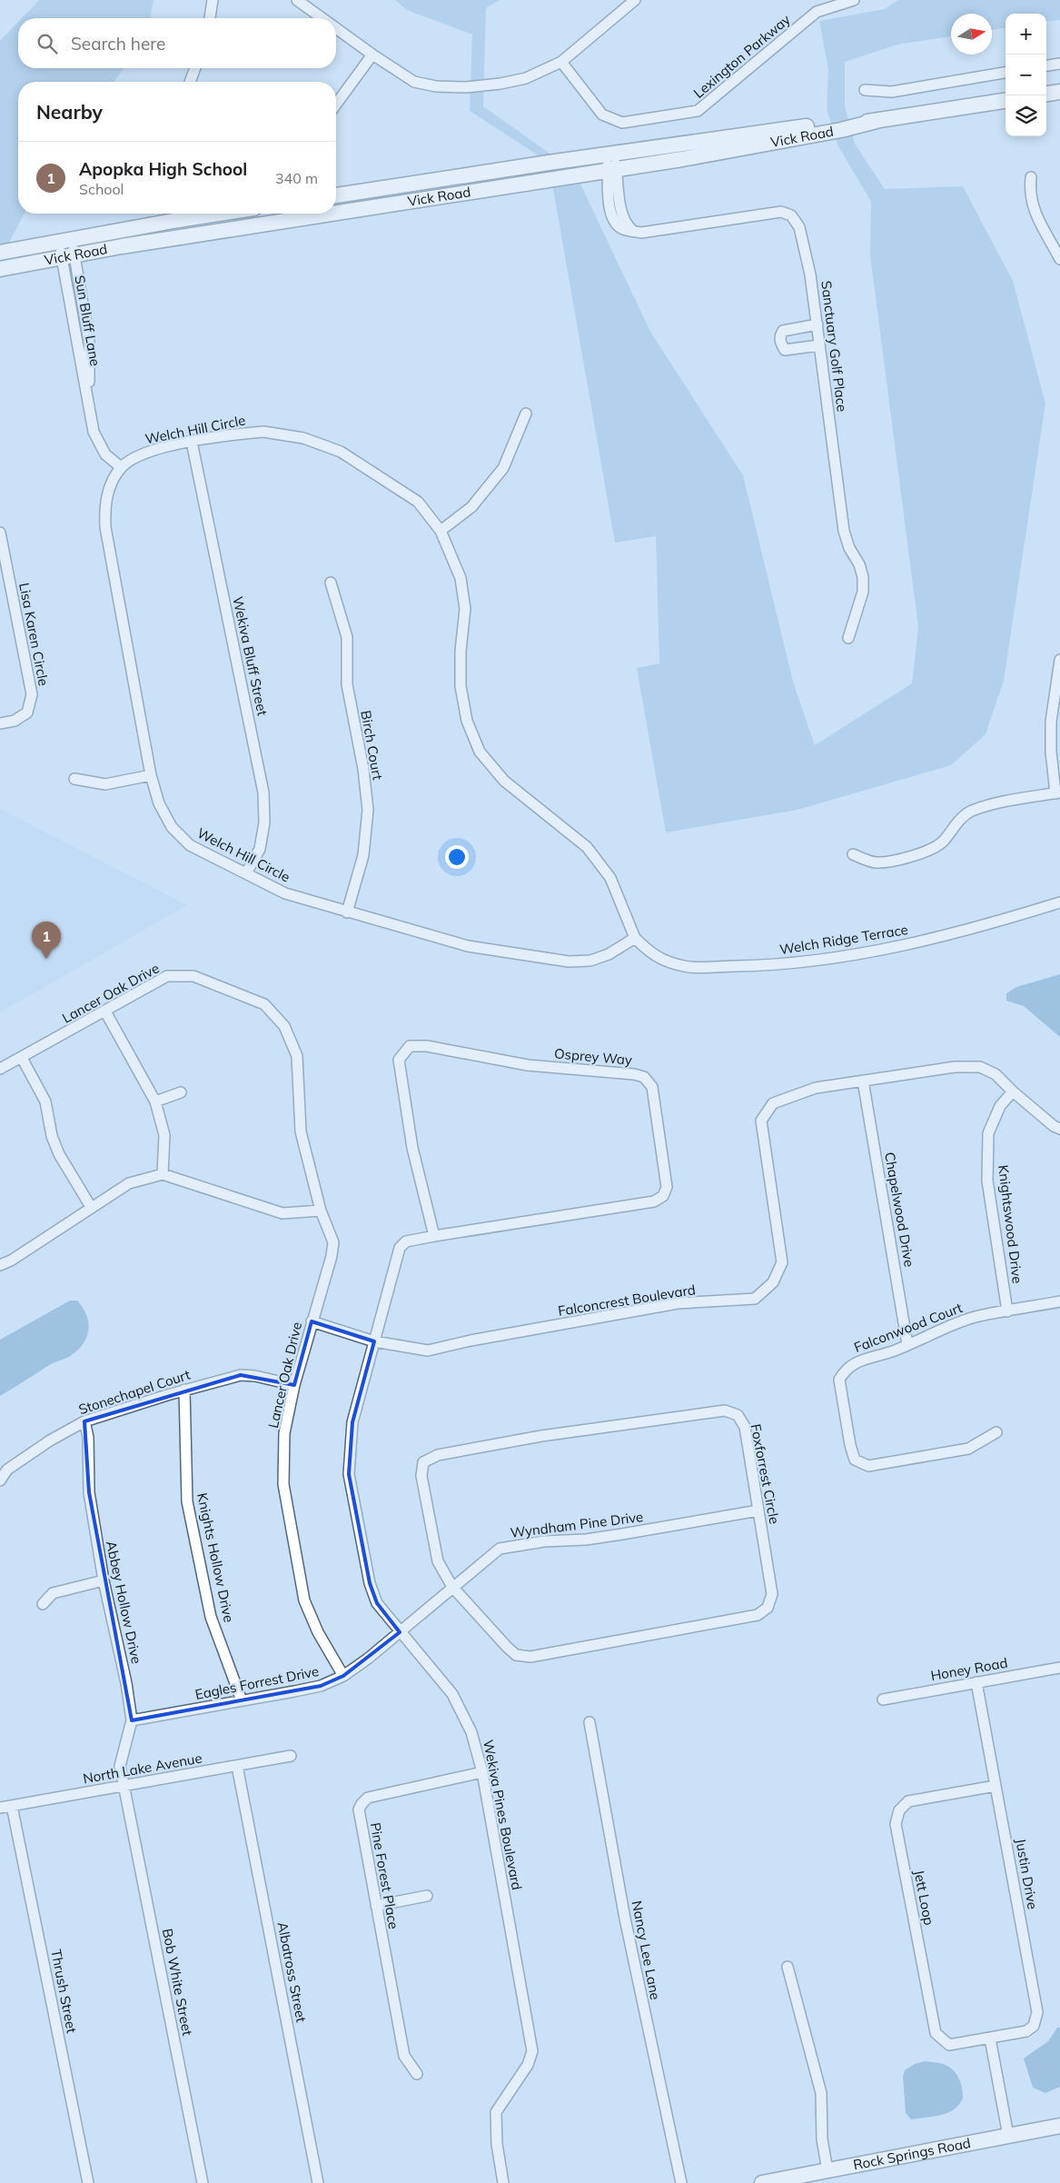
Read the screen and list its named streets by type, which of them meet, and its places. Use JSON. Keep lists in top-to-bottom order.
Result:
{
  "streets": {
    "street": [
      "Lexington Parkway",
      "Vick Road",
      "Sun Bluff Lane",
      "Sanctuary Golf Place",
      "Welch Hill Circle",
      "Lisa Karen Circle",
      "Wekiva Bluff Street",
      "Birch Court",
      "Welch Ridge Terrace",
      "Lancer Oak Drive",
      "Osprey Way",
      "Chapelwood Drive",
      "Knightswood Drive",
      "Falconcrest Boulevard",
      "Falconwood Court",
      "Stonechapel Court",
      "Foxforrest Circle",
      "Wyndham Pine Drive",
      "Knights Hollow Drive",
      "Abbey Hollow Drive",
      "Honey Road",
      "Eagles Forrest Drive",
      "North Lake Avenue",
      "Wekiva Pines Boulevard",
      "Justin Drive",
      "Pine Forest Place",
      "Jett Loop",
      "Nancy Lee Lane",
      "Albatross Street",
      "Bob White Street",
      "Thrush Street",
      "Rock Springs Road"
    ]
  },
  "crossings": [
    ["Vick Road", "Sun Bluff Lane"],
    ["Sun Bluff Lane", "Welch Hill Circle"],
    ["Welch Hill Circle", "Wekiva Bluff Street"],
    ["Welch Hill Circle", "Birch Court"],
    ["Welch Hill Circle", "Welch Ridge Terrace"],
    ["Lancer Oak Drive", "Falconcrest Boulevard"],
    ["Lancer Oak Drive", "Stonechapel Court"],
    ["Lancer Oak Drive", "Eagles Forrest Drive"],
    ["Osprey Way", "Wekiva Pines Boulevard"],
    ["Chapelwood Drive", "Falconcrest Boulevard"],
    ["Chapelwood Drive", "Falconwood Court"],
    ["Knightswood Drive", "Falconcrest Boulevard"],
    ["Knightswood Drive", "Falconwood Court"],
    ["Falconcrest Boulevard", "Wekiva Pines Boulevard"],
    ["Stonechapel Court", "Knights Hollow Drive"],
    ["Stonechapel Court", "Abbey Hollow Drive"],
    ["Foxforrest Circle", "Wyndham Pine Drive"],
    ["Wyndham Pine Drive", "Eagles Forrest Drive"],
    ["Wyndham Pine Drive", "Wekiva Pines Boulevard"],
    ["Knights Hollow Drive", "Eagles Forrest Drive"],
    ["Abbey Hollow Drive", "Eagles Forrest Drive"],
    ["Abbey Hollow Drive", "North Lake Avenue"],
    ["Abbey Hollow Drive", "Bob White Street"],
    ["Honey Road", "Justin Drive"],
    ["Eagles Forrest Drive", "Wekiva Pines Boulevard"],
    ["North Lake Avenue", "Albatross Street"],
    ["North Lake Avenue", "Bob White Street"],
    ["North Lake Avenue", "Thrush Street"],
    ["Wekiva Pines Boulevard", "Pine Forest Place"],
    ["Justin Drive", "Jett Loop"]
  ],
  "north": "right",
  "page": {
    "map_buttons": ["+", "−"],
    "search": "Search here",
    "heading": "Nearby",
    "list": [
      {
        "mark": "1",
        "name": "Apopka High School",
        "note": "School",
        "value": "340 m"
      }
    ],
    "pins": "1"
  }
}
